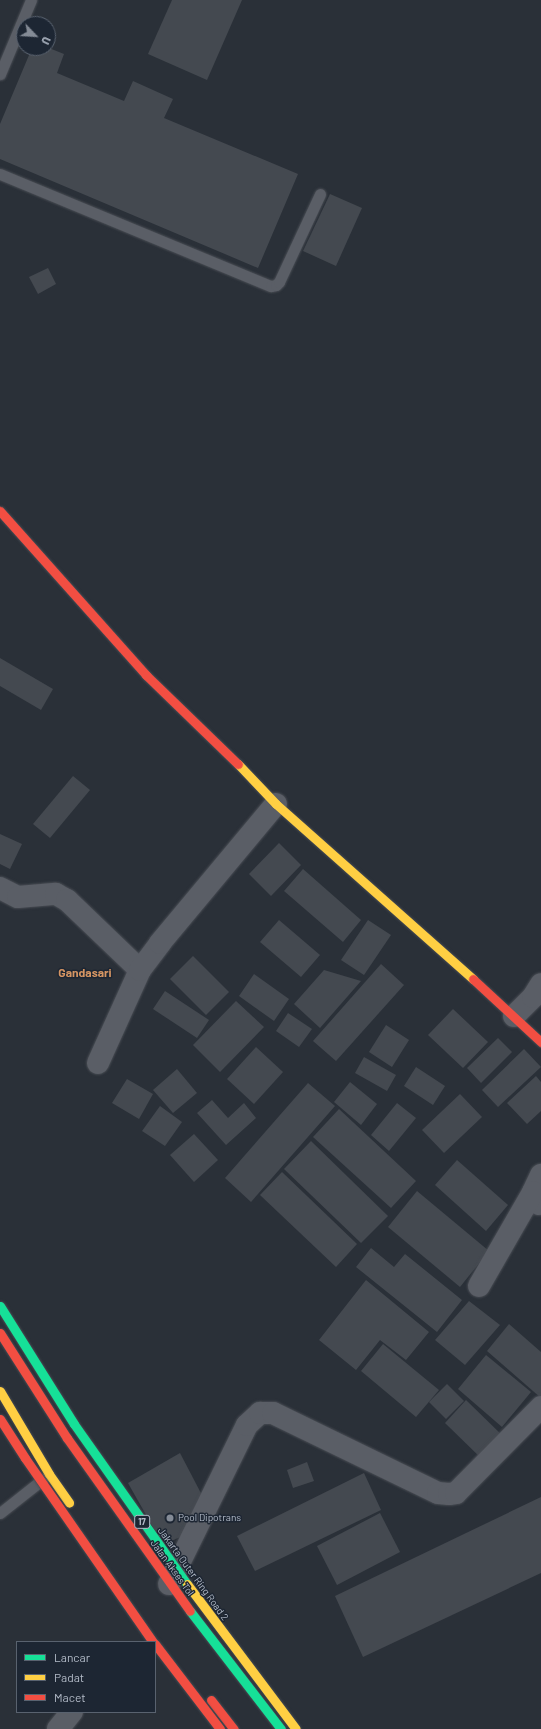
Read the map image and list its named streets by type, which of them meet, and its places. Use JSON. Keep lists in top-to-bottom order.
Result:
{
  "streets": {
    "main road": ["17", "Jalan Akses Tol", "Jakarta Outer Ring Road 2"]
  },
  "districts": ["Gandasari"],
  "places": ["Pool Dipotrans"],
  "legend": ["Lancar", "Padat", "Macet"],
  "north": "bottom right"
}
